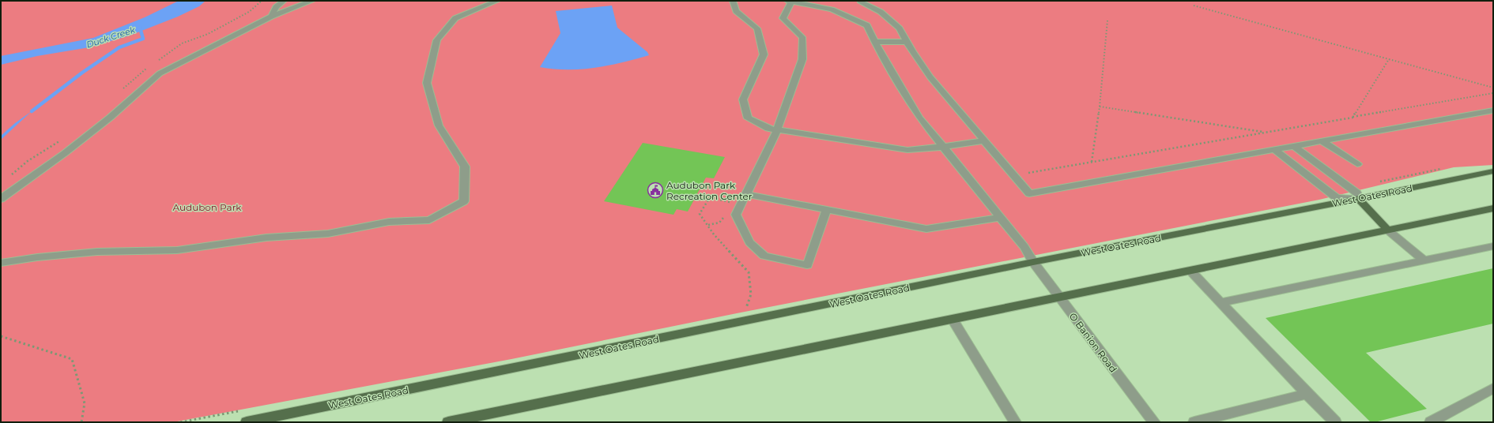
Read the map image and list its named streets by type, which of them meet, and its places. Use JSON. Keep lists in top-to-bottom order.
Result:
{
  "streets": {
    "main road": ["West Oates Road"],
    "street": ["O Banion Road"]
  },
  "crossings": [
    ["West Oates Road", "O Banion Road"]
  ],
  "water": ["Duck Creek"],
  "parks": ["Audubon Park"],
  "places": {
    "public building": ["Audubon Park Recreation Center"]
  }
}
